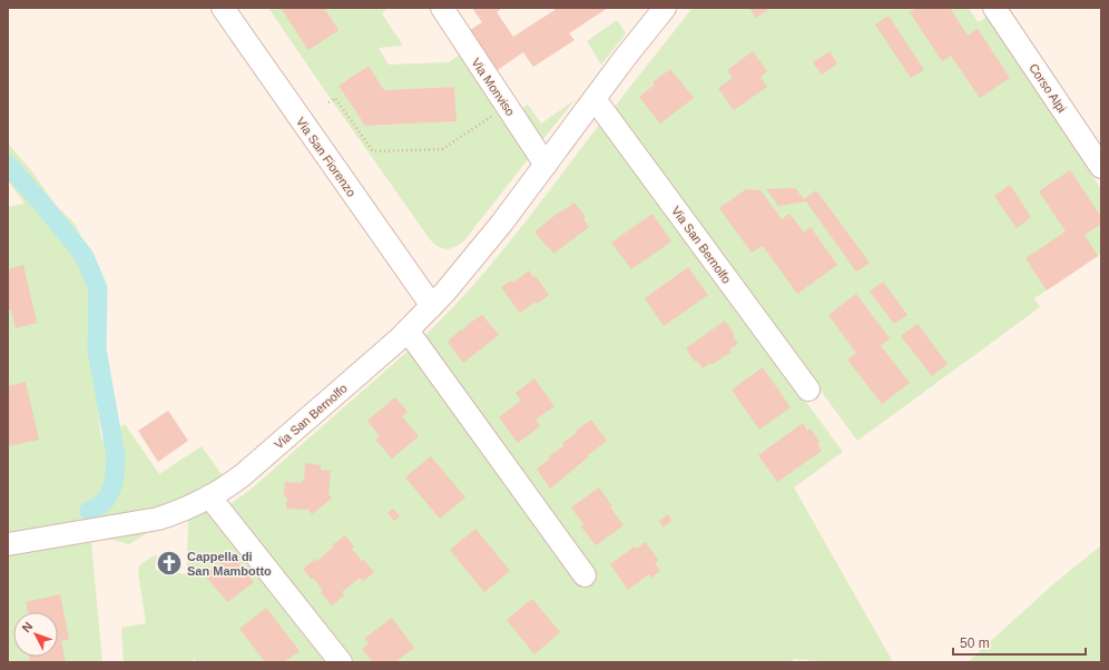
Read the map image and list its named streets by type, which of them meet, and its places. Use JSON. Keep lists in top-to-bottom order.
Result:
{
  "streets": {
    "street": [
      "Via Monviso",
      "Corso Alpi",
      "Via San Fiorenzo",
      "Via San Bernolfo"
    ]
  },
  "crossings": [
    ["Via Monviso", "Via San Bernolfo"],
    ["Via San Fiorenzo", "Via San Bernolfo"]
  ],
  "places": {
    "church": ["Cappella di San Mambotto"]
  },
  "scale_bar": "50 m",
  "north": "top left"
}
